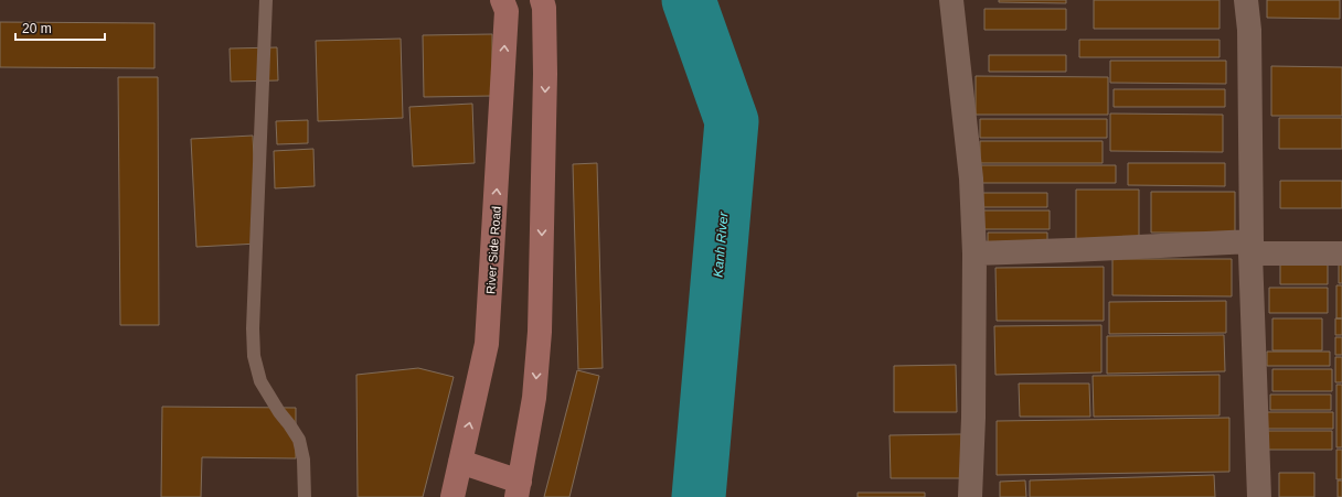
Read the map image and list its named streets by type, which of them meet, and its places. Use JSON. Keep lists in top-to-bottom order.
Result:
{
  "streets": {
    "main road": ["River Side Road"]
  },
  "water": ["Kanh River"],
  "scale_bar": "20 m"
}
